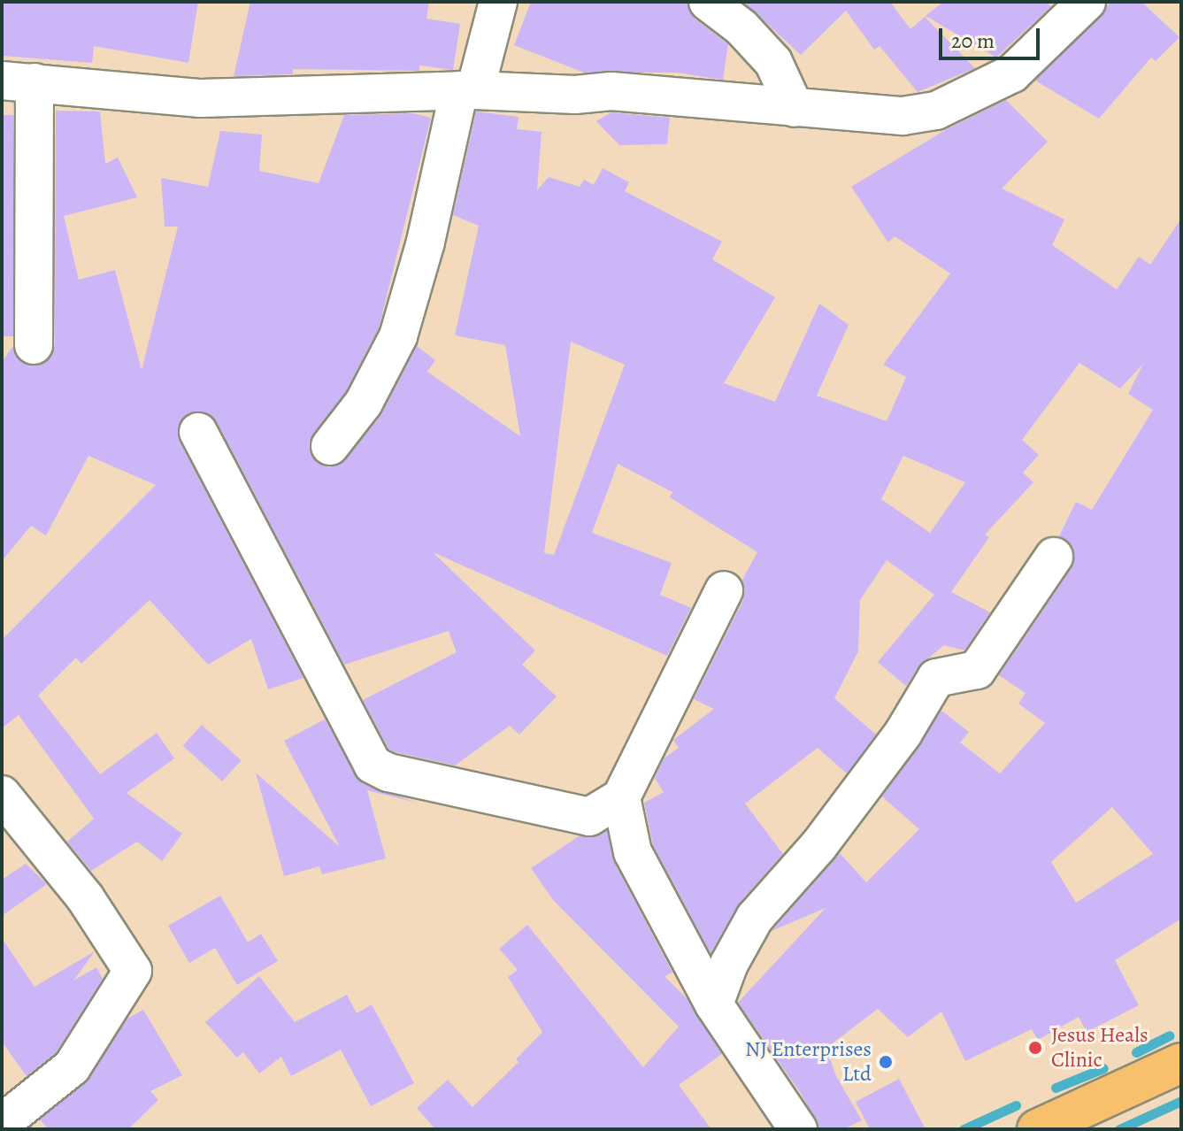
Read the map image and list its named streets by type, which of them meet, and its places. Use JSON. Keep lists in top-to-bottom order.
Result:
{
  "places": ["Jesus Heals Clinic", "NJ Enterprises Ltd"],
  "scale_bar": "20 m"
}
